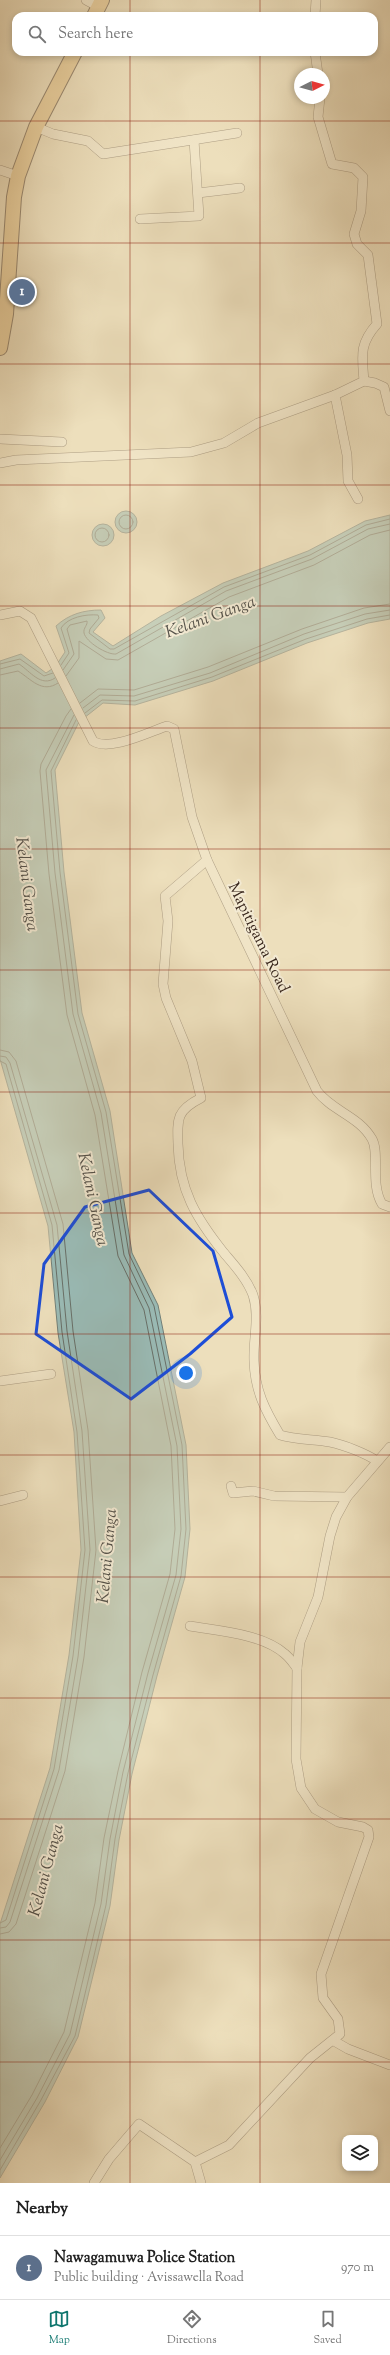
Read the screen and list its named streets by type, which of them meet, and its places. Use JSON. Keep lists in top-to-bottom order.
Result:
{
  "streets": {
    "street": ["Mapitigama Road"]
  },
  "water": ["Kelani Ganga"],
  "north": "right",
  "page": {
    "search": "Search here",
    "pins": "1",
    "heading": "Nearby",
    "list": [
      {
        "mark": "1",
        "name": "Nawagamuwa Police Station",
        "note": "Public building · Avissawella Road",
        "value": "970 m"
      }
    ],
    "nav": ["Map", "Directions", "Saved"]
  }
}
